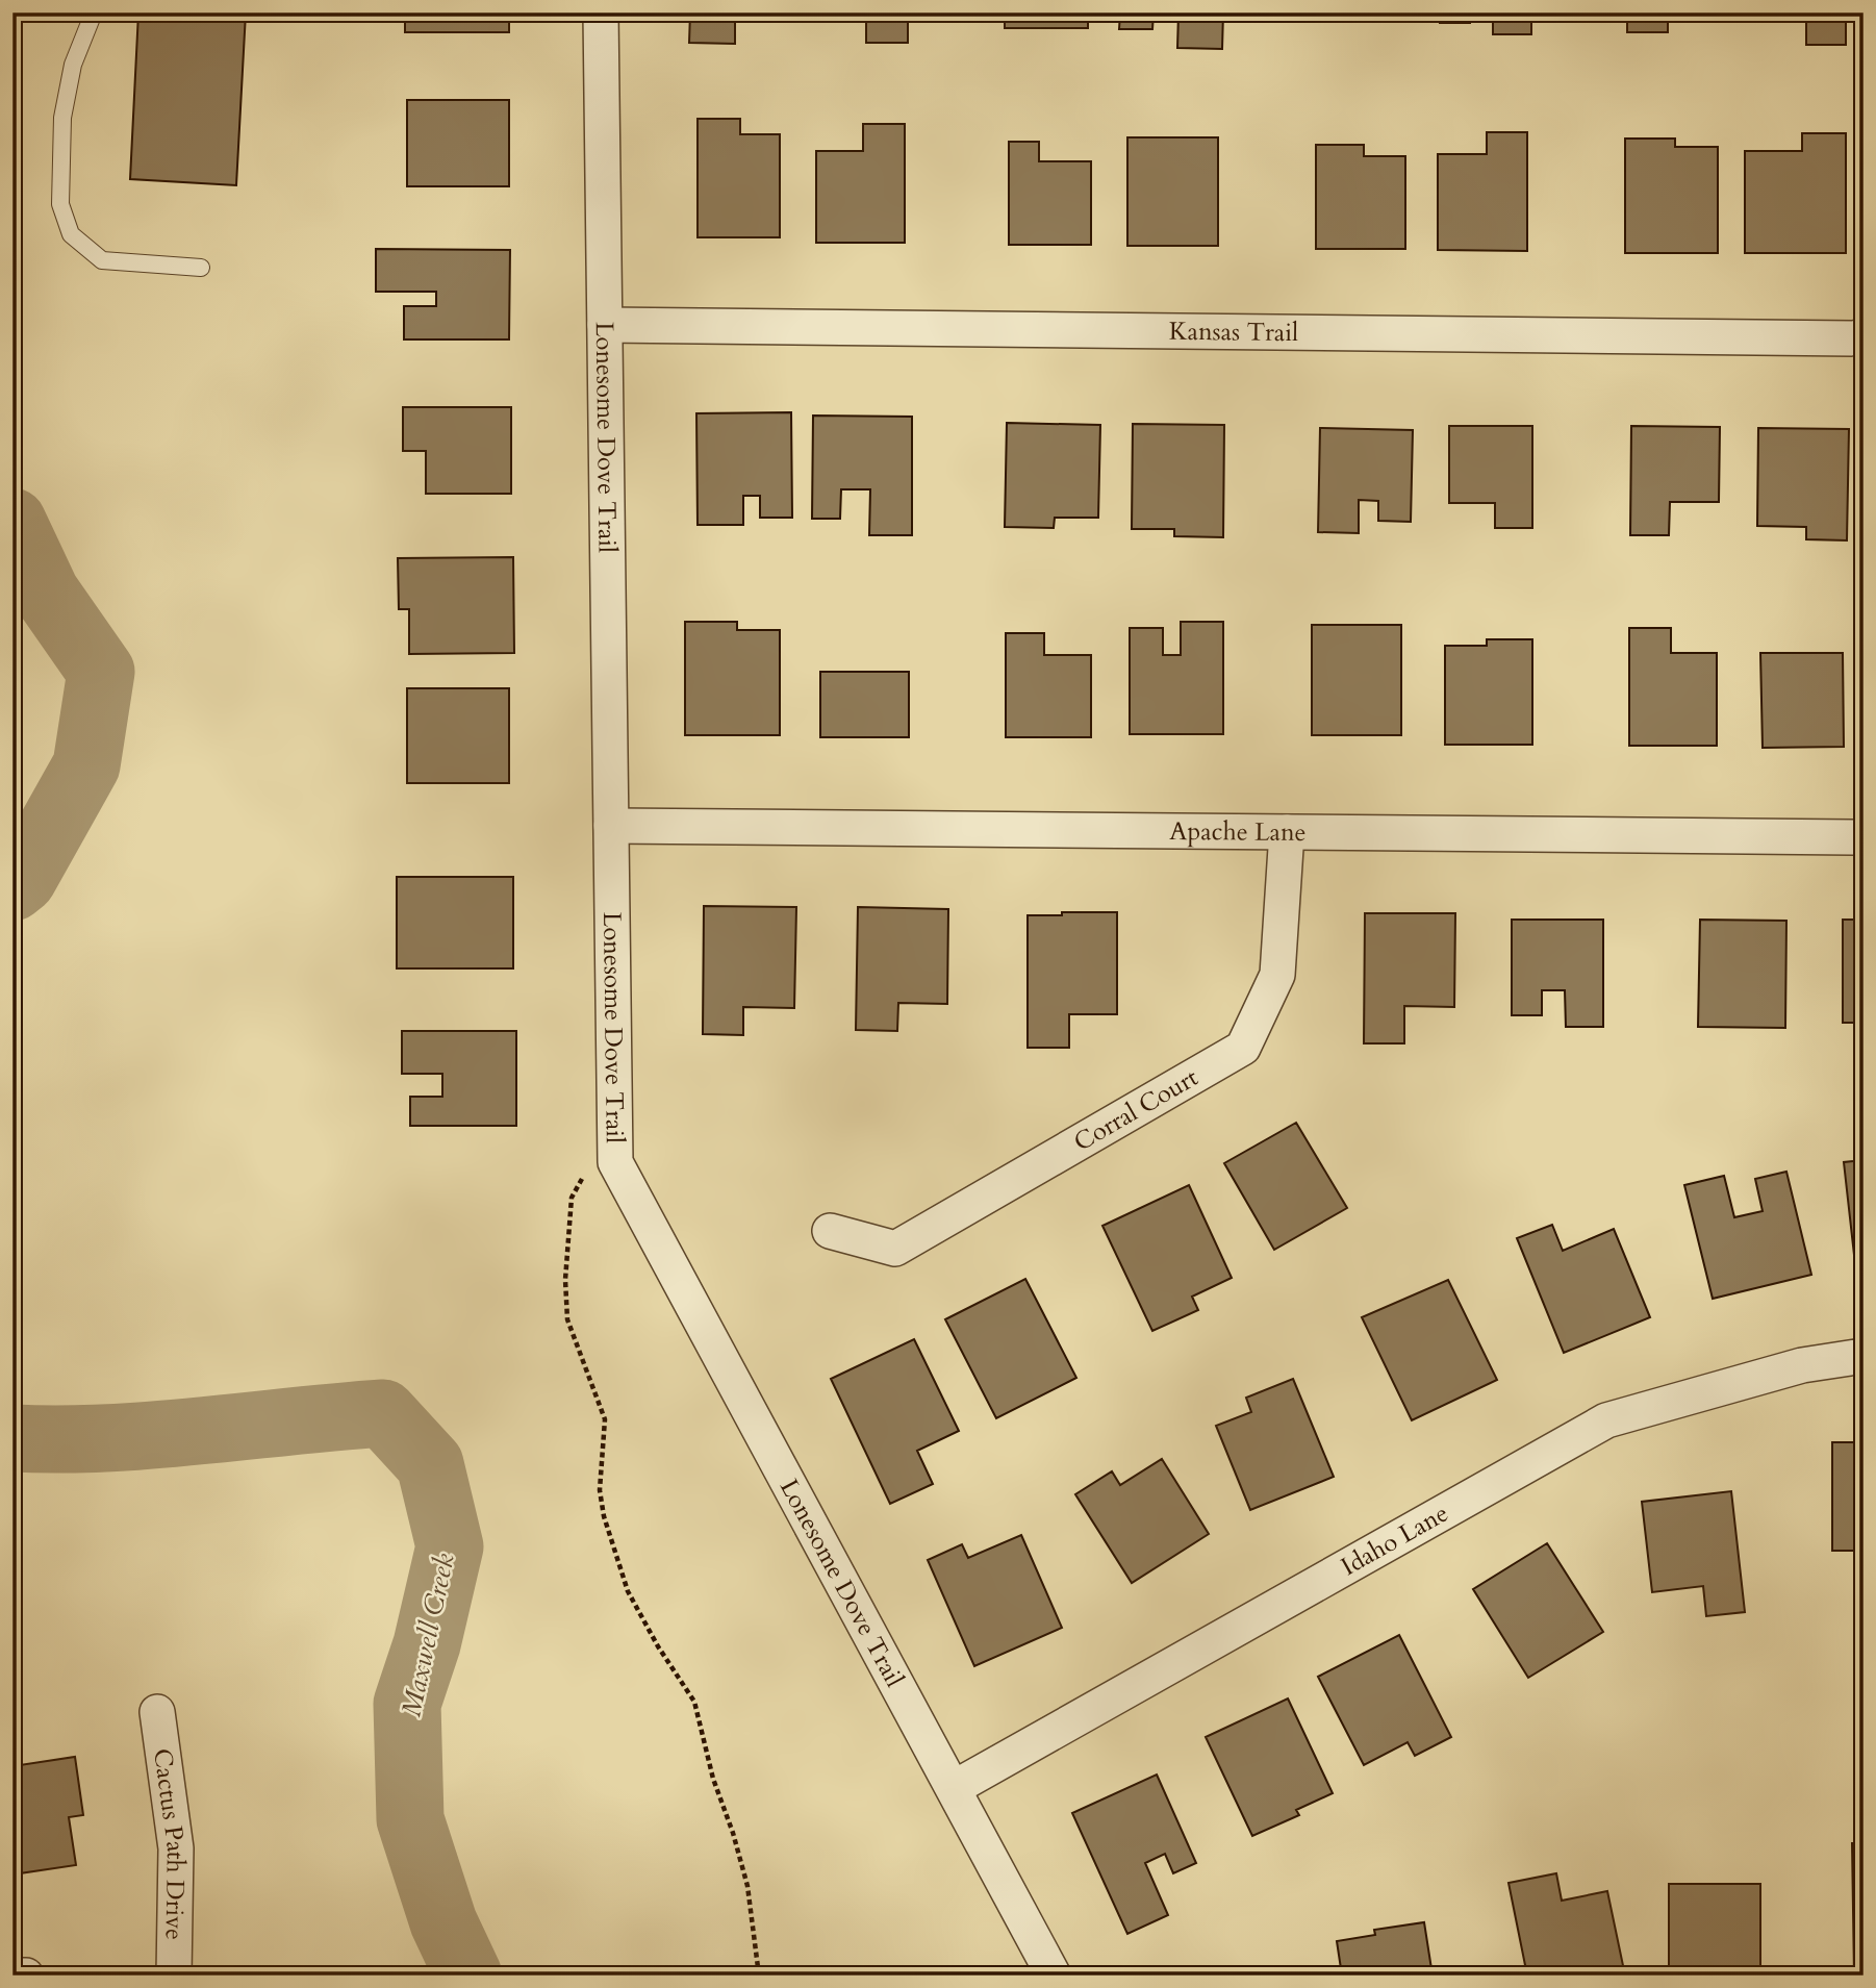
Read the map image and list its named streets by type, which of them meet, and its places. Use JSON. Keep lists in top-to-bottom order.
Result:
{
  "streets": {
    "street": [
      "Kansas Trail",
      "Lonesome Dove Trail",
      "Apache Lane",
      "Corral Court",
      "Idaho Lane",
      "Cactus Path Drive"
    ]
  },
  "crossings": [
    ["Kansas Trail", "Lonesome Dove Trail"],
    ["Lonesome Dove Trail", "Apache Lane"],
    ["Lonesome Dove Trail", "Idaho Lane"],
    ["Apache Lane", "Corral Court"]
  ],
  "water": ["Maxwell Creek"]
}
